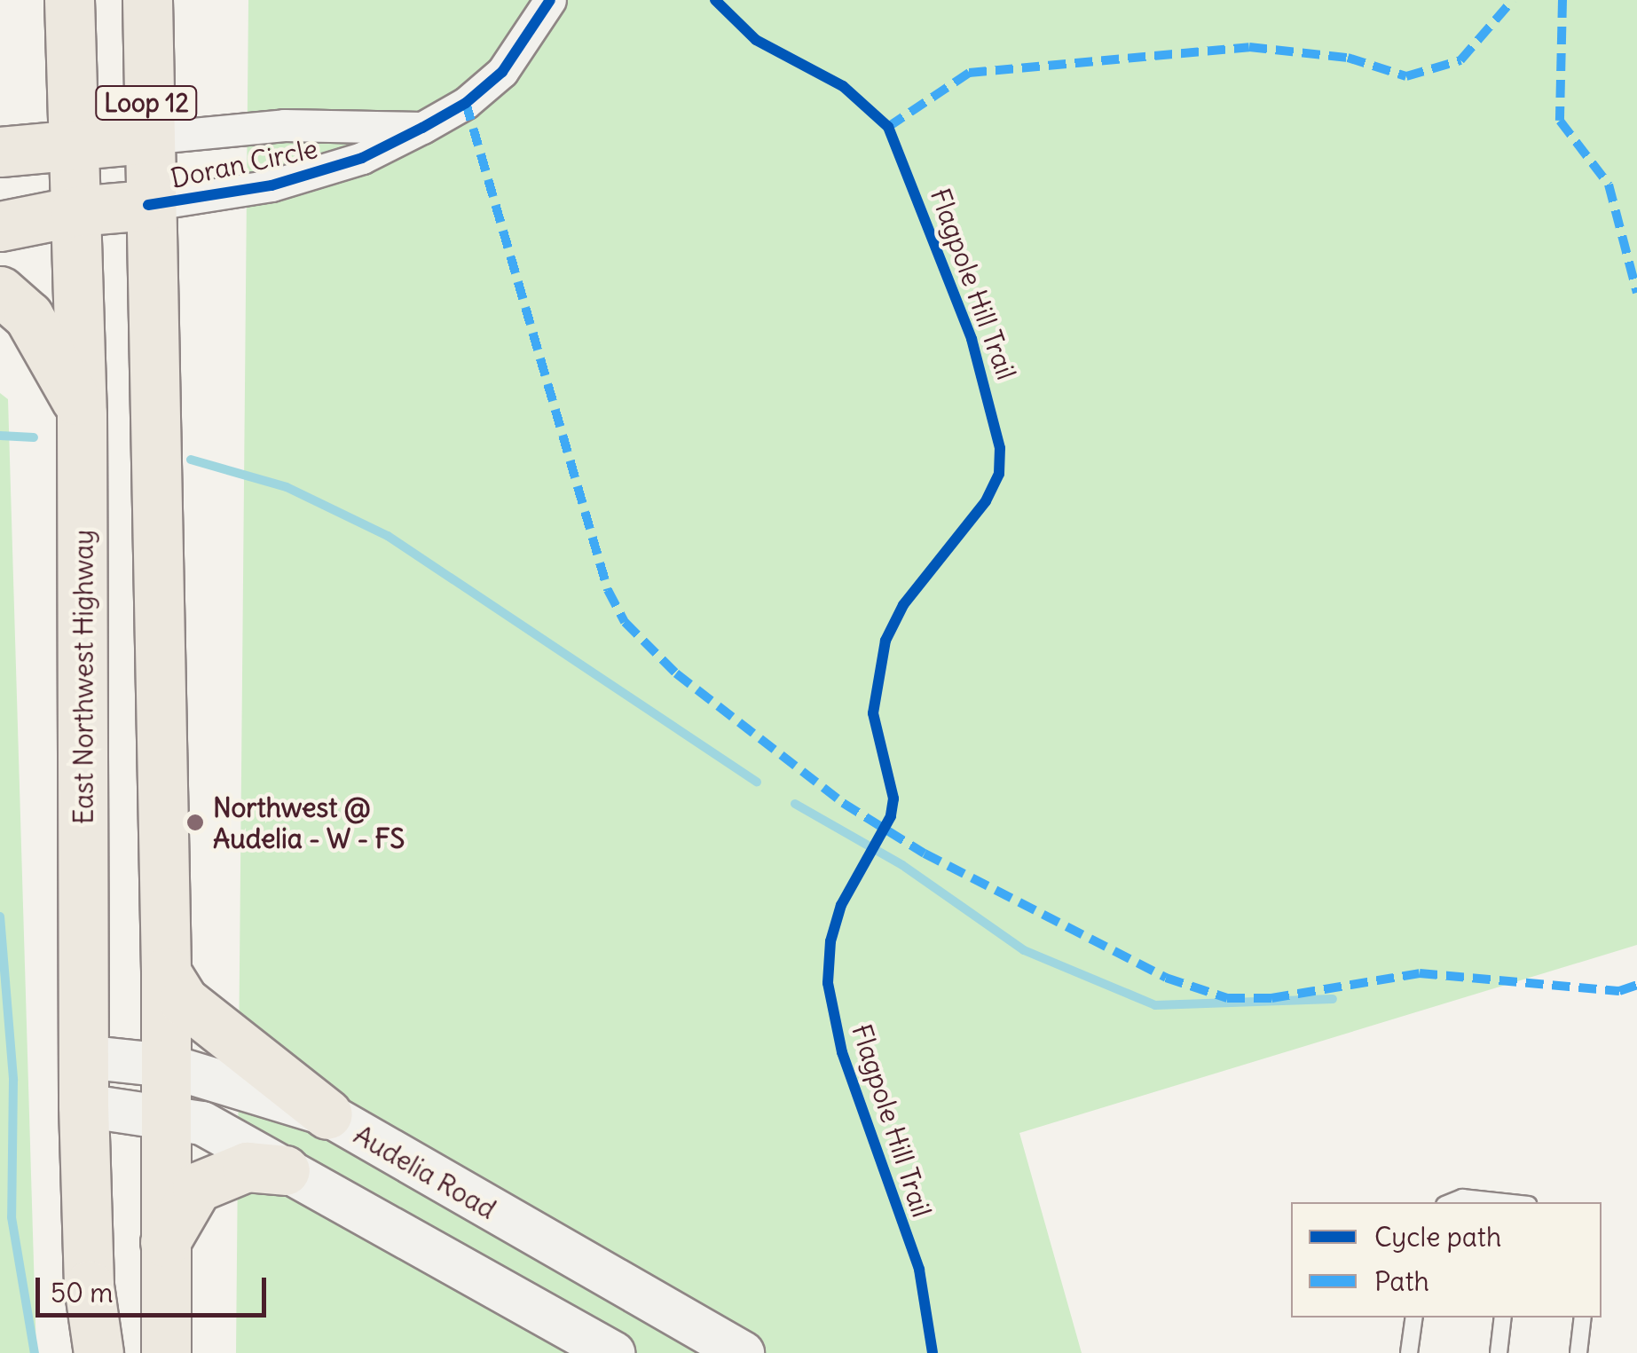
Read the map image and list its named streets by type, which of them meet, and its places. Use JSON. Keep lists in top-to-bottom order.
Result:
{
  "streets": {
    "main road": ["Loop 12", "East Northwest Highway", "Audelia Road"],
    "street": ["Doran Circle"],
    "cycle path": ["Flagpole Hill Trail"]
  },
  "crossings": [
    ["Loop 12", "Doran Circle"],
    ["East Northwest Highway", "Audelia Road"]
  ],
  "places": ["Northwest @ Audelia - W - FS"],
  "legend": ["Cycle path", "Path"],
  "scale_bar": "50 m"
}
